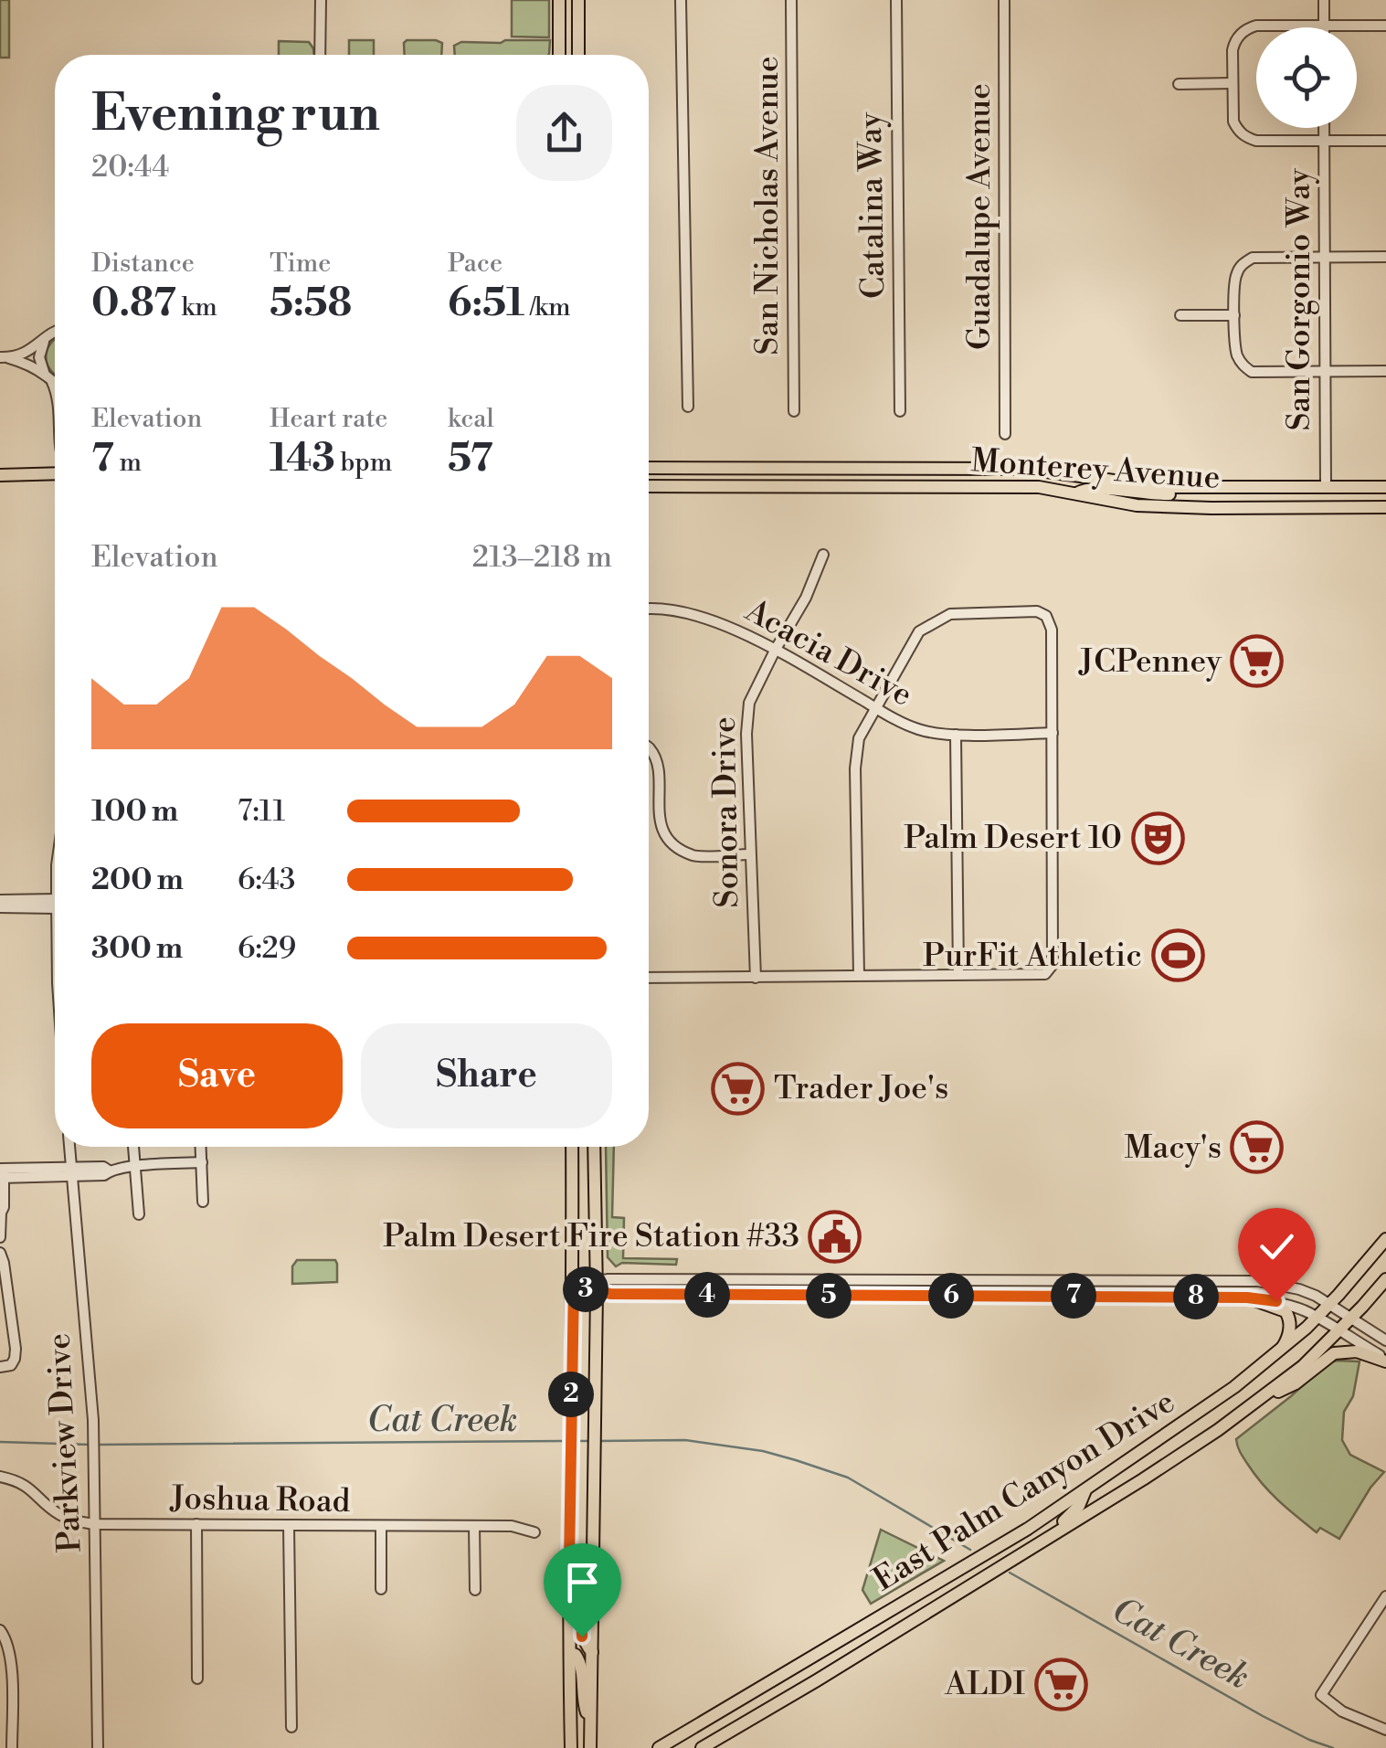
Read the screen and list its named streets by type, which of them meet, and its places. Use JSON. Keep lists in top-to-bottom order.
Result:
{
  "streets": {
    "main road": ["Monterey Avenue", "East Palm Canyon Drive"],
    "street": [
      "San Nicholas Avenue",
      "Catalina Way",
      "Guadalupe Avenue",
      "San Gorgonio Way",
      "Acacia Drive",
      "Sonora Drive",
      "Parkview Drive",
      "Joshua Road"
    ]
  },
  "crossings": [
    ["San Gorgonio Way", "Monterey Avenue"],
    ["Acacia Drive", "Sonora Drive"],
    ["Parkview Drive", "Joshua Road"]
  ],
  "water": ["Cat Creek"],
  "places": {
    "supermarket": [
      "JCPenney",
      "Trader Joe's",
      "Macy's",
      "ALDI"
    ],
    "theatre": ["Palm Desert 10"],
    "sports": ["PurFit Athletic"],
    "public building": ["Palm Desert Fire Station #33"]
  },
  "page": {
    "heading": ["Evening run", "20:44"],
    "stats": [
      ["Distance", "0.87 km"],
      ["Time", "5:58"],
      ["Pace", "6:51 /km"],
      ["Elevation", "7 m"],
      ["Heart rate", "143 bpm"],
      ["kcal", "57"]
    ],
    "chart": ["Elevation", "213–218 m"],
    "list": [
      {
        "name": "100 m",
        "note": "7:11"
      },
      {
        "name": "200 m",
        "note": "6:43"
      },
      {
        "name": "300 m",
        "note": "6:29"
      }
    ],
    "buttons": ["Save", "Share"],
    "pins": [
      "3",
      "4",
      "5",
      "6",
      "7",
      "8",
      "2"
    ]
  }
}
